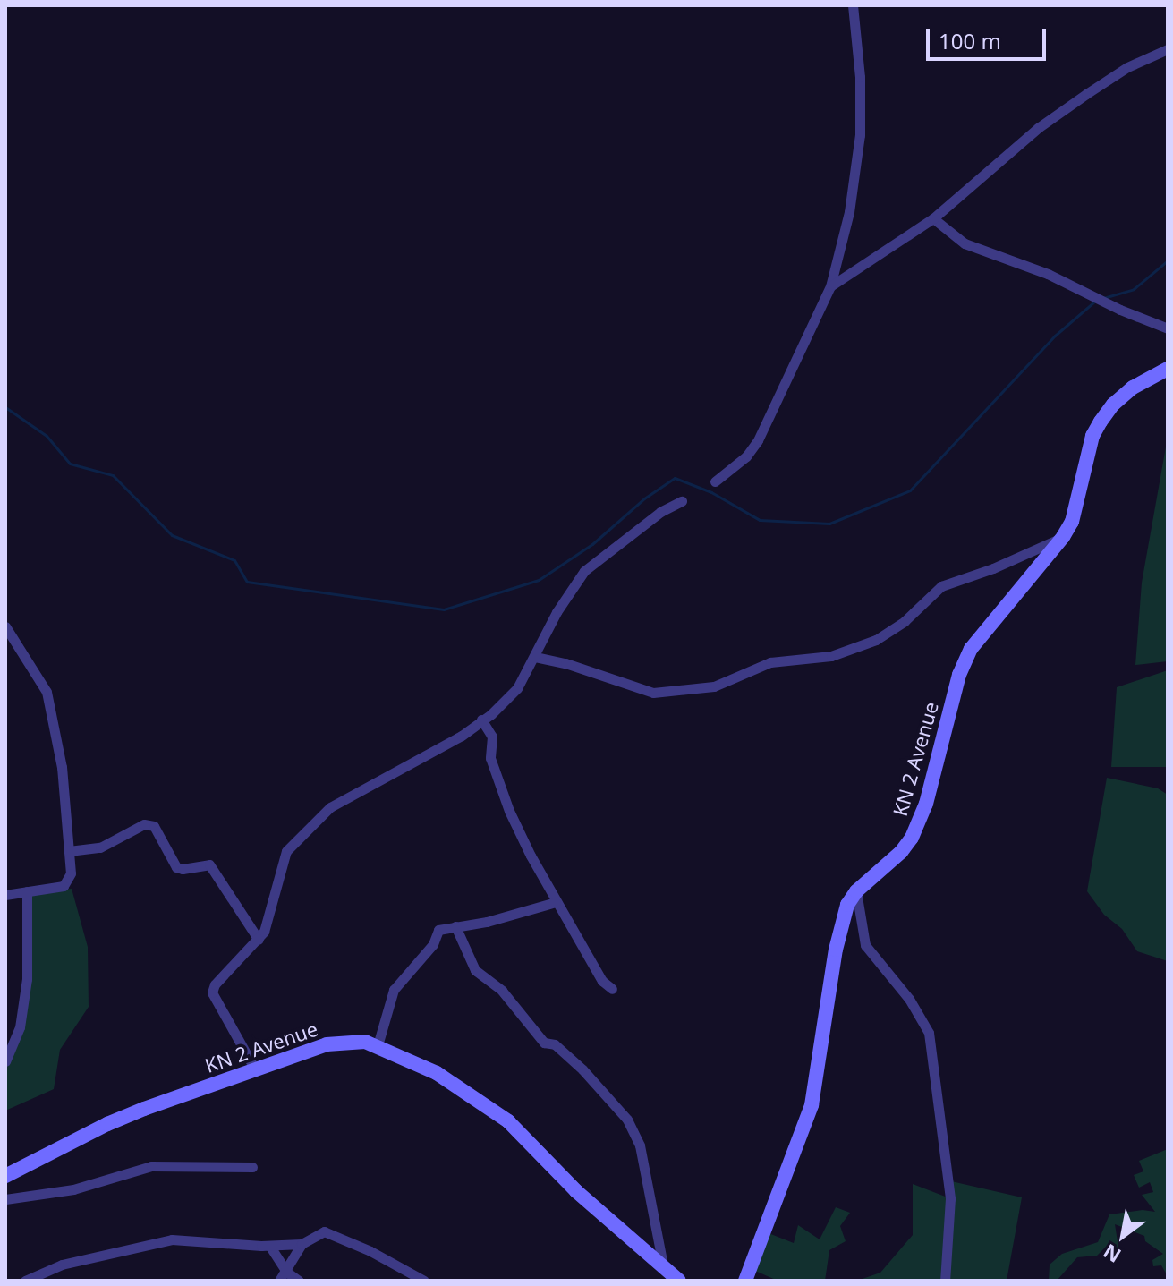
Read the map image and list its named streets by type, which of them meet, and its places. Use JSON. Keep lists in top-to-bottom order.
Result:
{
  "streets": {
    "main road": ["KN 2 Avenue"]
  },
  "scale_bar": "100 m",
  "north": "bottom left"
}
